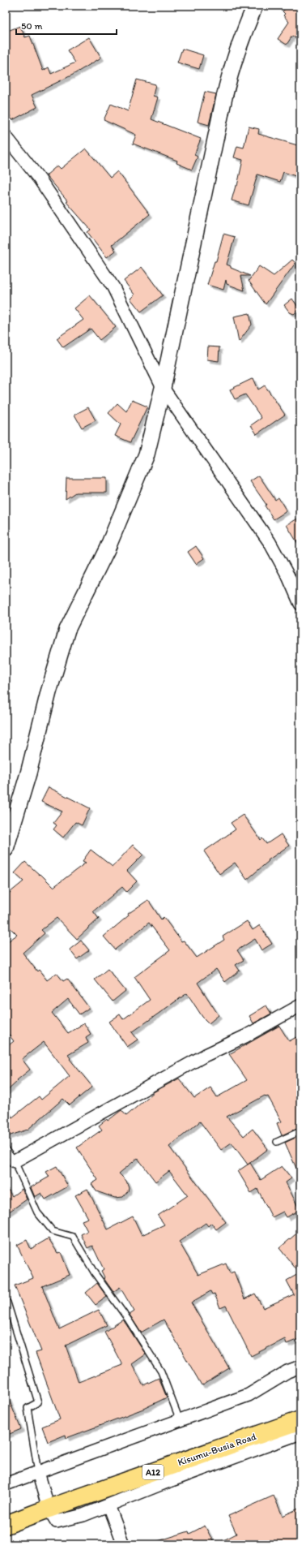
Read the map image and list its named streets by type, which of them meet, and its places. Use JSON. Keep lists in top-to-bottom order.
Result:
{
  "streets": {
    "highway": ["Kisumu-Busia Road", "A12"]
  },
  "scale_bar": "50 m"
}
